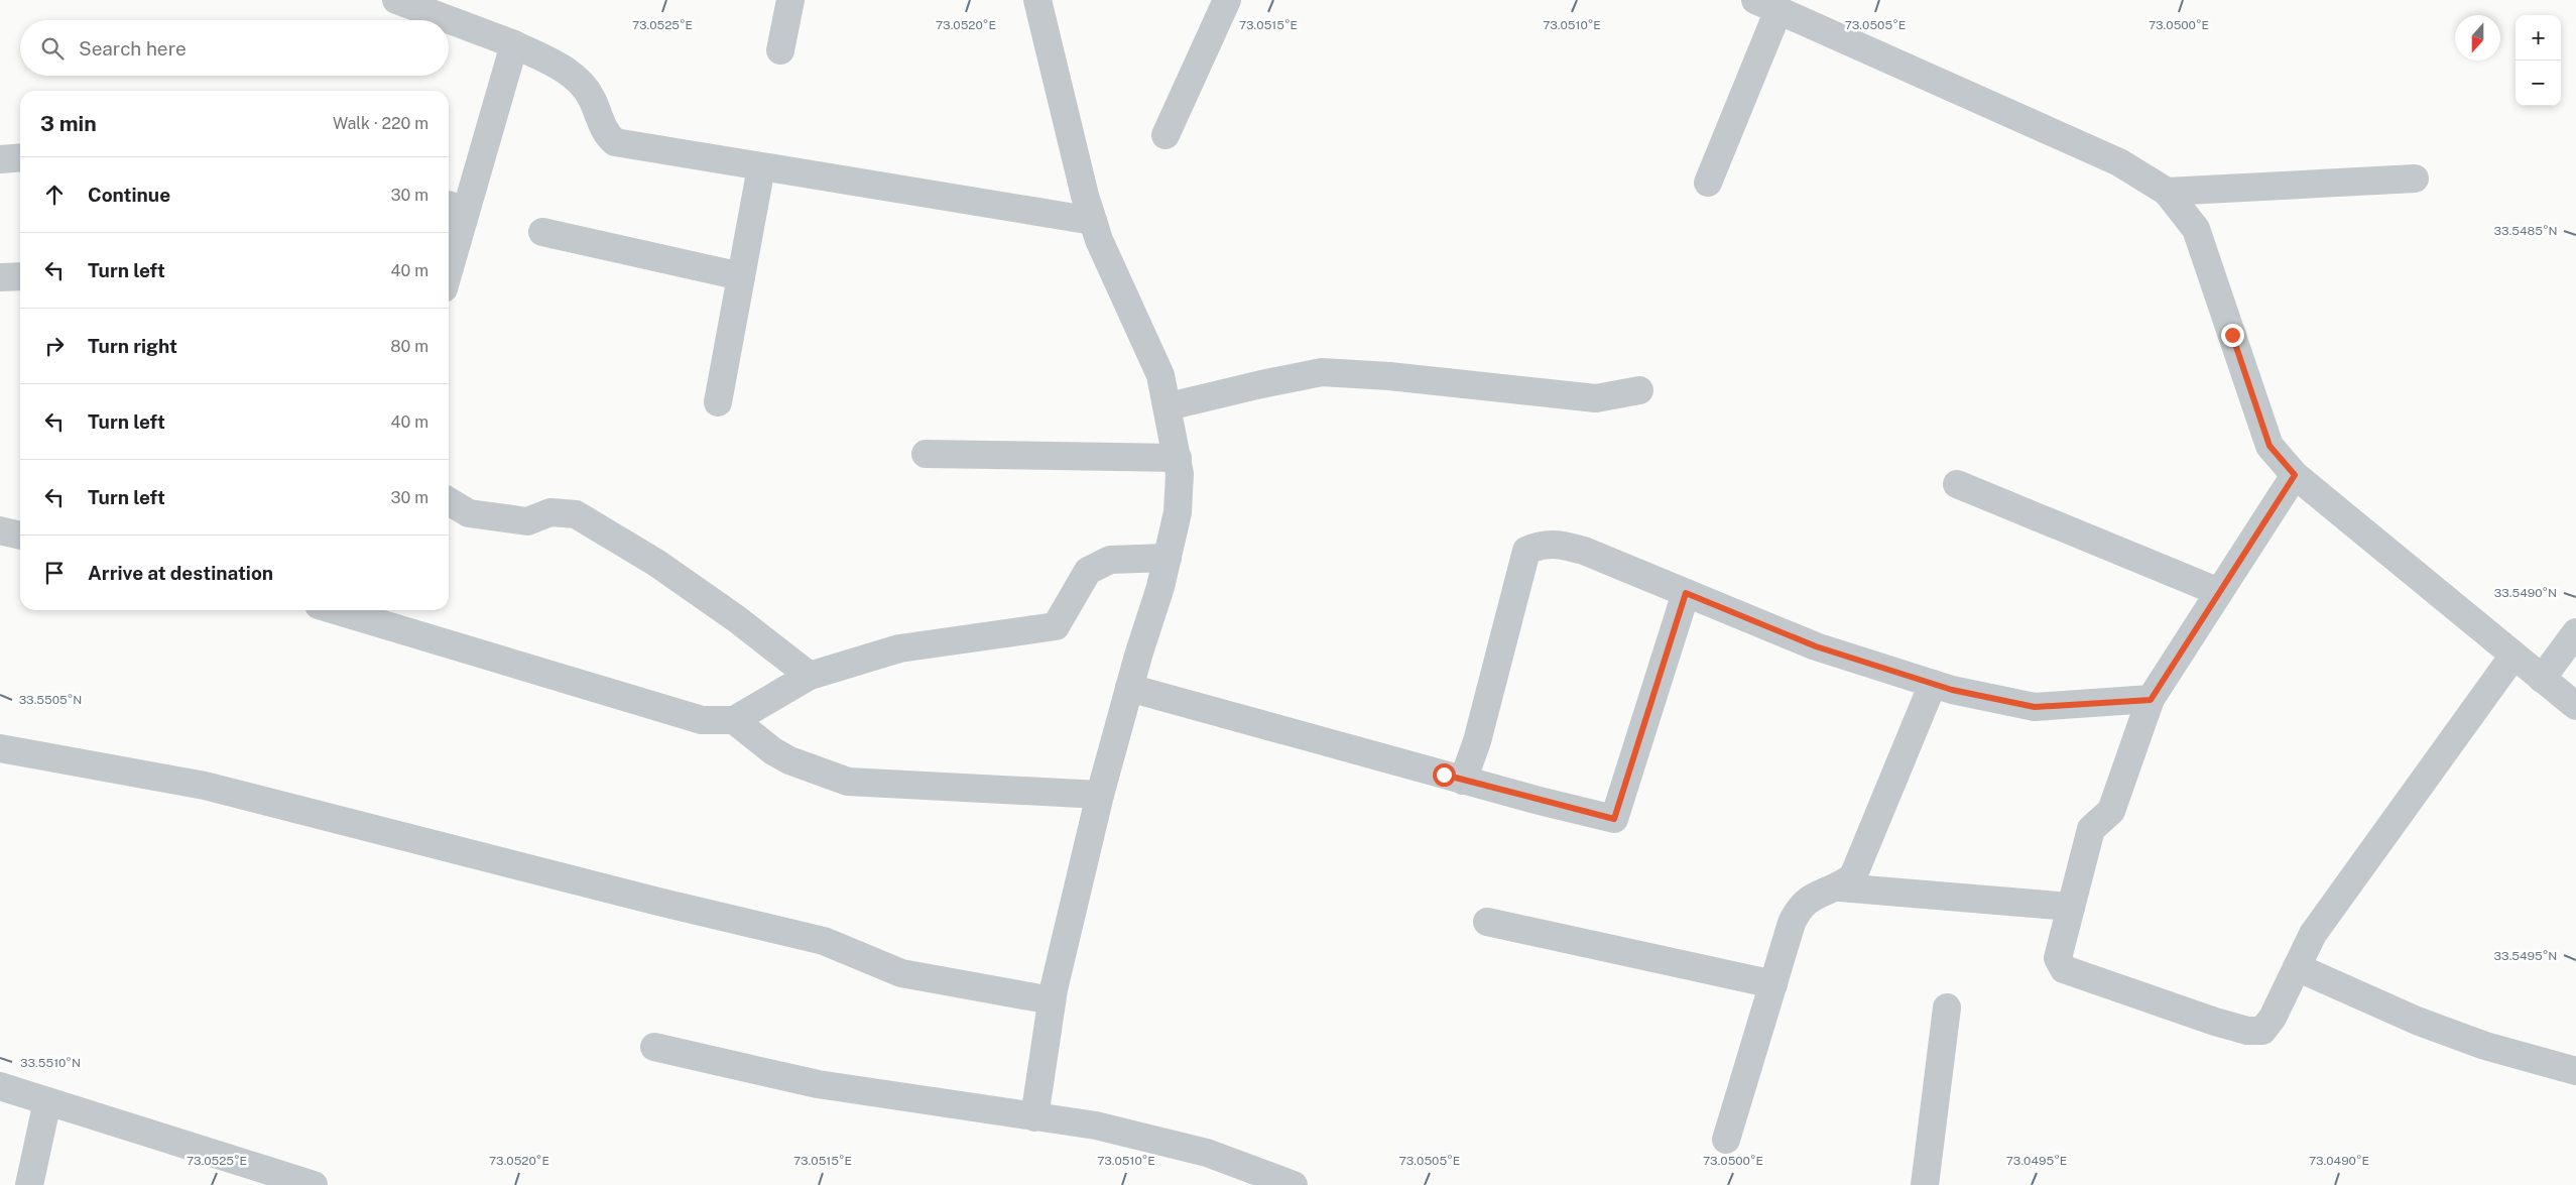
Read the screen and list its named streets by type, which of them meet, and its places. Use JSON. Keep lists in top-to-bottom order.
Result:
{
  "north": "bottom",
  "page": {
    "map_buttons": ["+", "−"],
    "search": "Search here",
    "heading": ["3 min", "Walk · 220 m"],
    "list": [
      ["Continue", "30 m"],
      ["Turn left", "40 m"],
      ["Turn right", "80 m"],
      ["Turn left", "40 m"],
      ["Turn left", "30 m"],
      "Arrive at destination"
    ]
  },
  "coordinates": [
    "73.0515°E",
    "73.0510°E",
    "73.0500°E",
    "73.0525°E",
    "73.0520°E",
    "73.0505°E",
    "33.5485°N",
    "33.5490°N",
    "33.5505°N",
    "33.5495°N",
    "33.5510°N",
    "73.0495°E",
    "73.0490°E"
  ]
}
